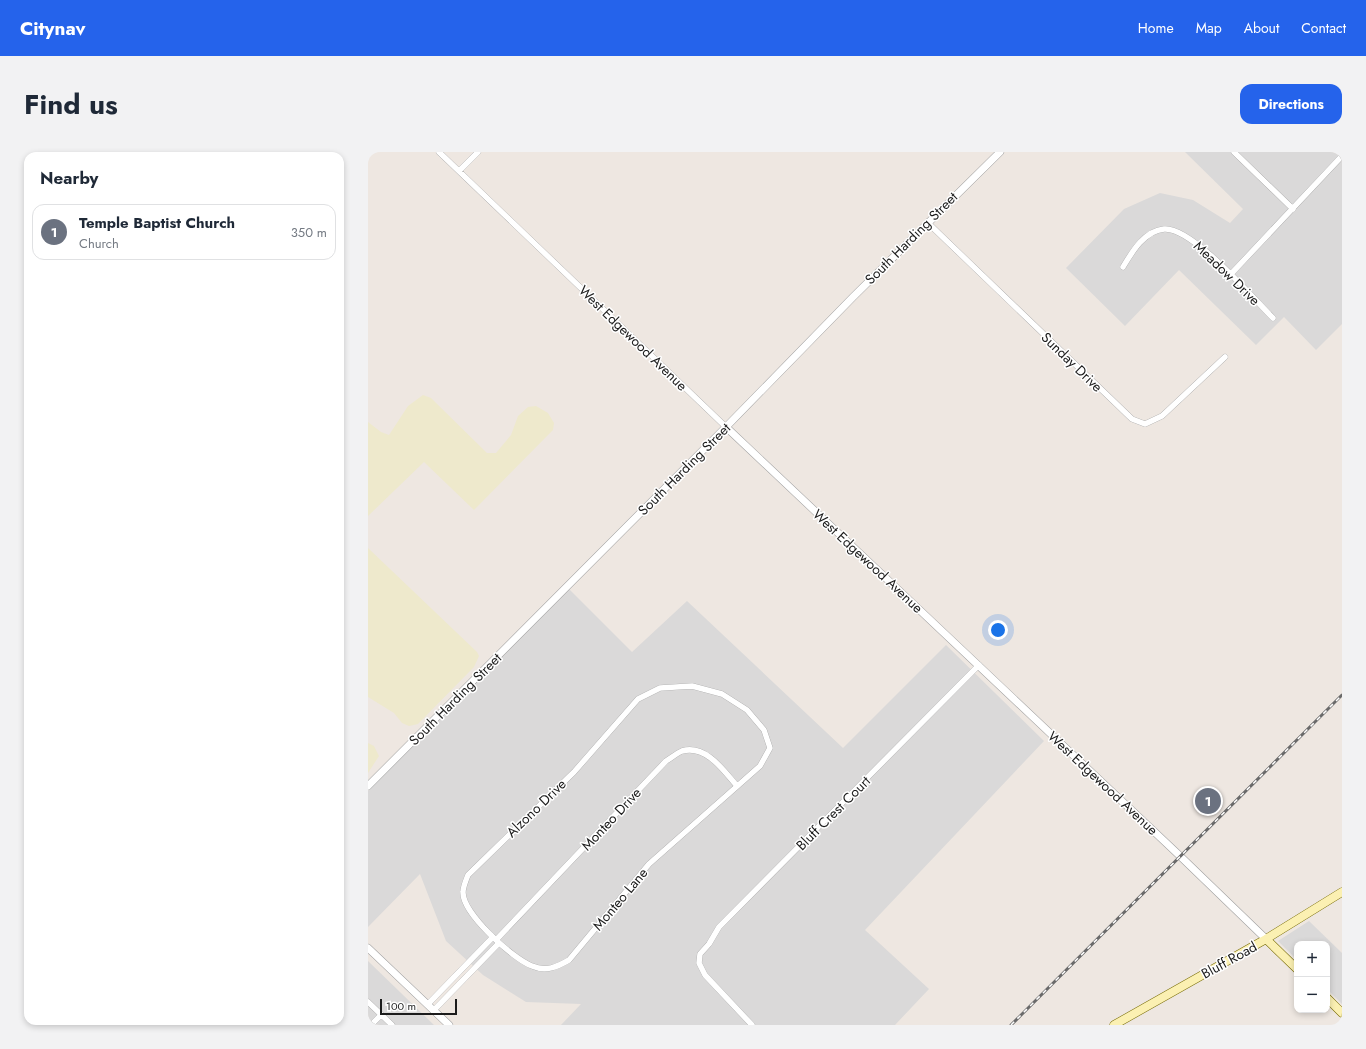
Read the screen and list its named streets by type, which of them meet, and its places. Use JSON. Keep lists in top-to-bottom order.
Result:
{
  "streets": {
    "main road": ["West Edgewood Avenue", "Bluff Road"],
    "street": [
      "South Harding Street",
      "Meadow Drive",
      "Sunday Drive",
      "Alzono Drive",
      "Bluff Crest Court",
      "Monteo Drive",
      "Monteo Lane"
    ]
  },
  "crossings": [
    ["South Harding Street", "West Edgewood Avenue"],
    ["South Harding Street", "Sunday Drive"],
    ["West Edgewood Avenue", "Bluff Crest Court"],
    ["West Edgewood Avenue", "Bluff Road"],
    ["Alzono Drive", "Monteo Drive"],
    ["Alzono Drive", "Monteo Lane"],
    ["Monteo Drive", "Monteo Lane"]
  ],
  "scale_bar": "100 m",
  "page": {
    "header": "Citynav",
    "nav": [
      "Home",
      "Map",
      "About",
      "Contact"
    ],
    "title": "Find us",
    "buttons": "Directions",
    "heading": "Nearby",
    "list": [
      {
        "mark": "1",
        "name": "Temple Baptist Church",
        "note": "Church",
        "value": "350 m"
      }
    ],
    "pins": "1",
    "map_buttons": ["+", "−"],
    "scale": "100 m"
  }
}
